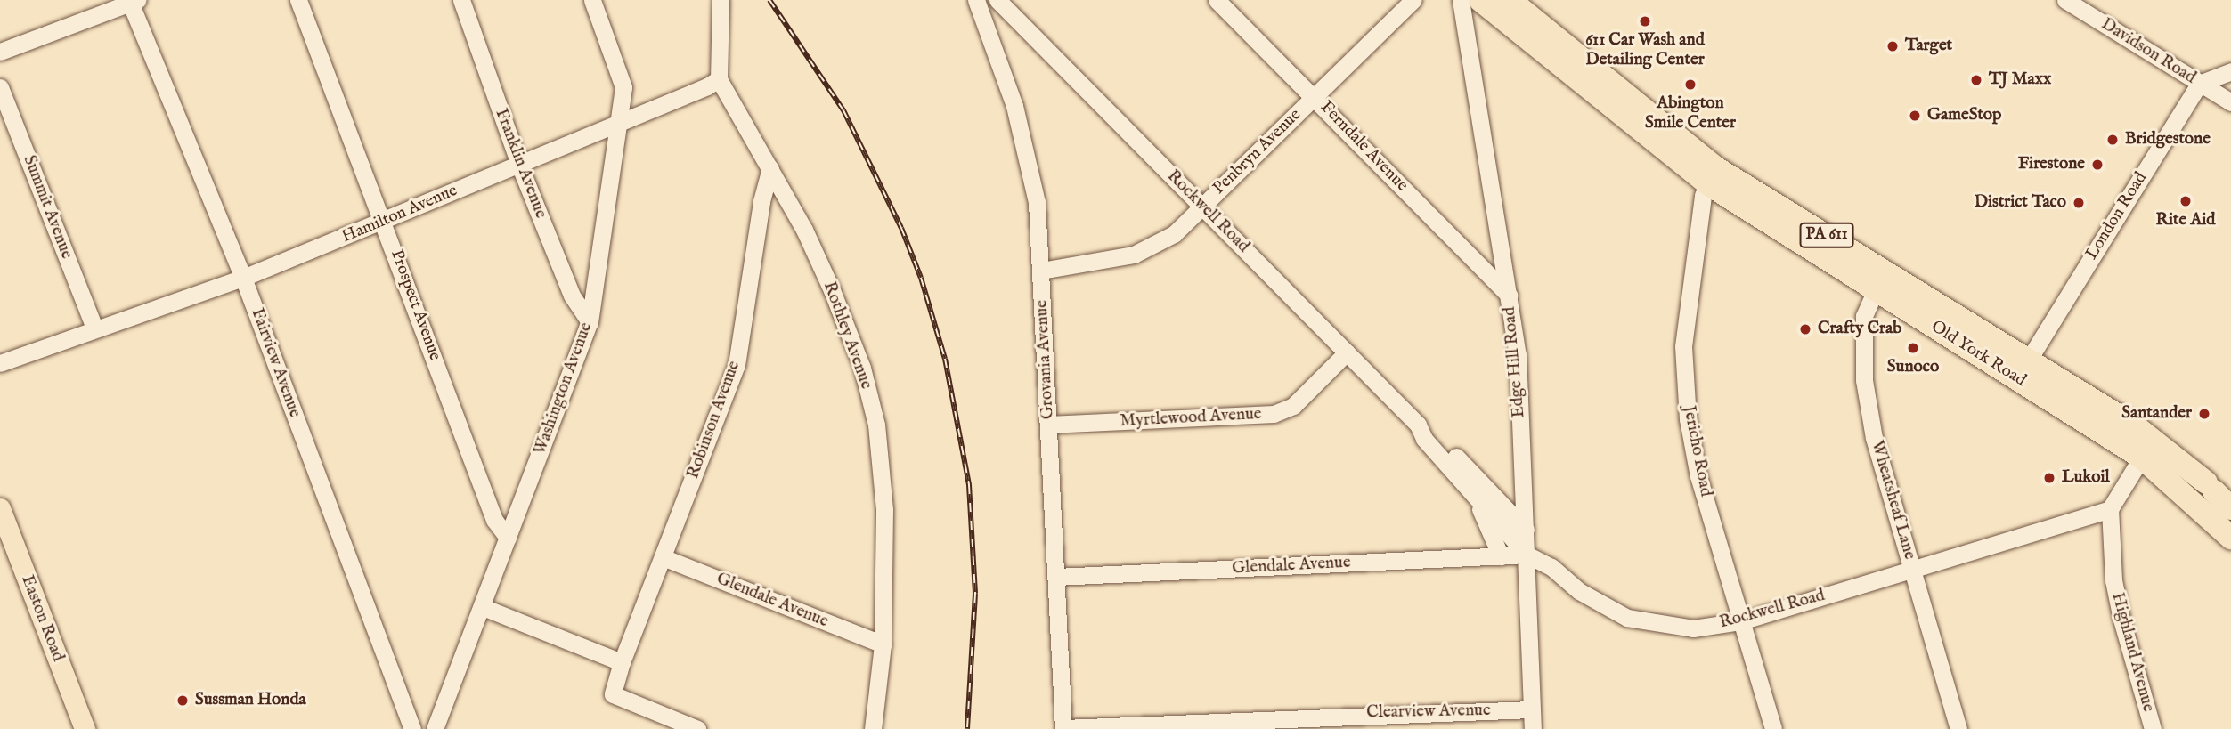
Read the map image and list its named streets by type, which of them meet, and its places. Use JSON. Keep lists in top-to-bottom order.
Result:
{
  "streets": {
    "highway": ["PA 611", "Old York Road"],
    "main road": ["Easton Road"],
    "street": [
      "Davidson Road",
      "Ferndale Avenue",
      "Penbryn Avenue",
      "Franklin Avenue",
      "Summit Avenue",
      "Rockwell Road",
      "Hamilton Avenue",
      "London Road",
      "Prospect Avenue",
      "Rothley Avenue",
      "Grovania Avenue",
      "Edge Hill Road",
      "Fairview Avenue",
      "Washington Avenue",
      "Myrtlewood Avenue",
      "Robinson Avenue",
      "Jericho Road",
      "Wheatsheaf Lane",
      "Glendale Avenue",
      "Highland Avenue",
      "Clearview Avenue"
    ]
  },
  "crossings": [
    ["Davidson Road", "London Road"],
    ["Ferndale Avenue", "Penbryn Avenue"],
    ["Ferndale Avenue", "Edge Hill Road"],
    ["Penbryn Avenue", "Rockwell Road"],
    ["Penbryn Avenue", "Grovania Avenue"],
    ["Franklin Avenue", "Hamilton Avenue"],
    ["Franklin Avenue", "Washington Avenue"],
    ["Summit Avenue", "Hamilton Avenue"],
    ["Rockwell Road", "Edge Hill Road"],
    ["Rockwell Road", "Myrtlewood Avenue"],
    ["Rockwell Road", "Jericho Road"],
    ["Rockwell Road", "Wheatsheaf Lane"],
    ["Rockwell Road", "Glendale Avenue"],
    ["Rockwell Road", "Highland Avenue"],
    ["Hamilton Avenue", "Prospect Avenue"],
    ["Hamilton Avenue", "Rothley Avenue"],
    ["Hamilton Avenue", "Fairview Avenue"],
    ["Hamilton Avenue", "Washington Avenue"],
    ["London Road", "Old York Road"],
    ["Prospect Avenue", "Washington Avenue"],
    ["Rothley Avenue", "Robinson Avenue"],
    ["Rothley Avenue", "Glendale Avenue"],
    ["Old York Road", "Jericho Road"],
    ["Old York Road", "Wheatsheaf Lane"],
    ["Grovania Avenue", "Myrtlewood Avenue"],
    ["Grovania Avenue", "Glendale Avenue"],
    ["Grovania Avenue", "Clearview Avenue"],
    ["Edge Hill Road", "Glendale Avenue"],
    ["Edge Hill Road", "Clearview Avenue"],
    ["Robinson Avenue", "Glendale Avenue"]
  ],
  "places": [
    "611 Car Wash and Detailing Center",
    "Target",
    "TJ Maxx",
    "Abington Smile Center",
    "GameStop",
    "Bridgestone",
    "Firestone",
    "Rite Aid",
    "District Taco",
    "Crafty Crab",
    "Sunoco",
    "Santander",
    "Lukoil",
    "Sussman Honda"
  ]
}
